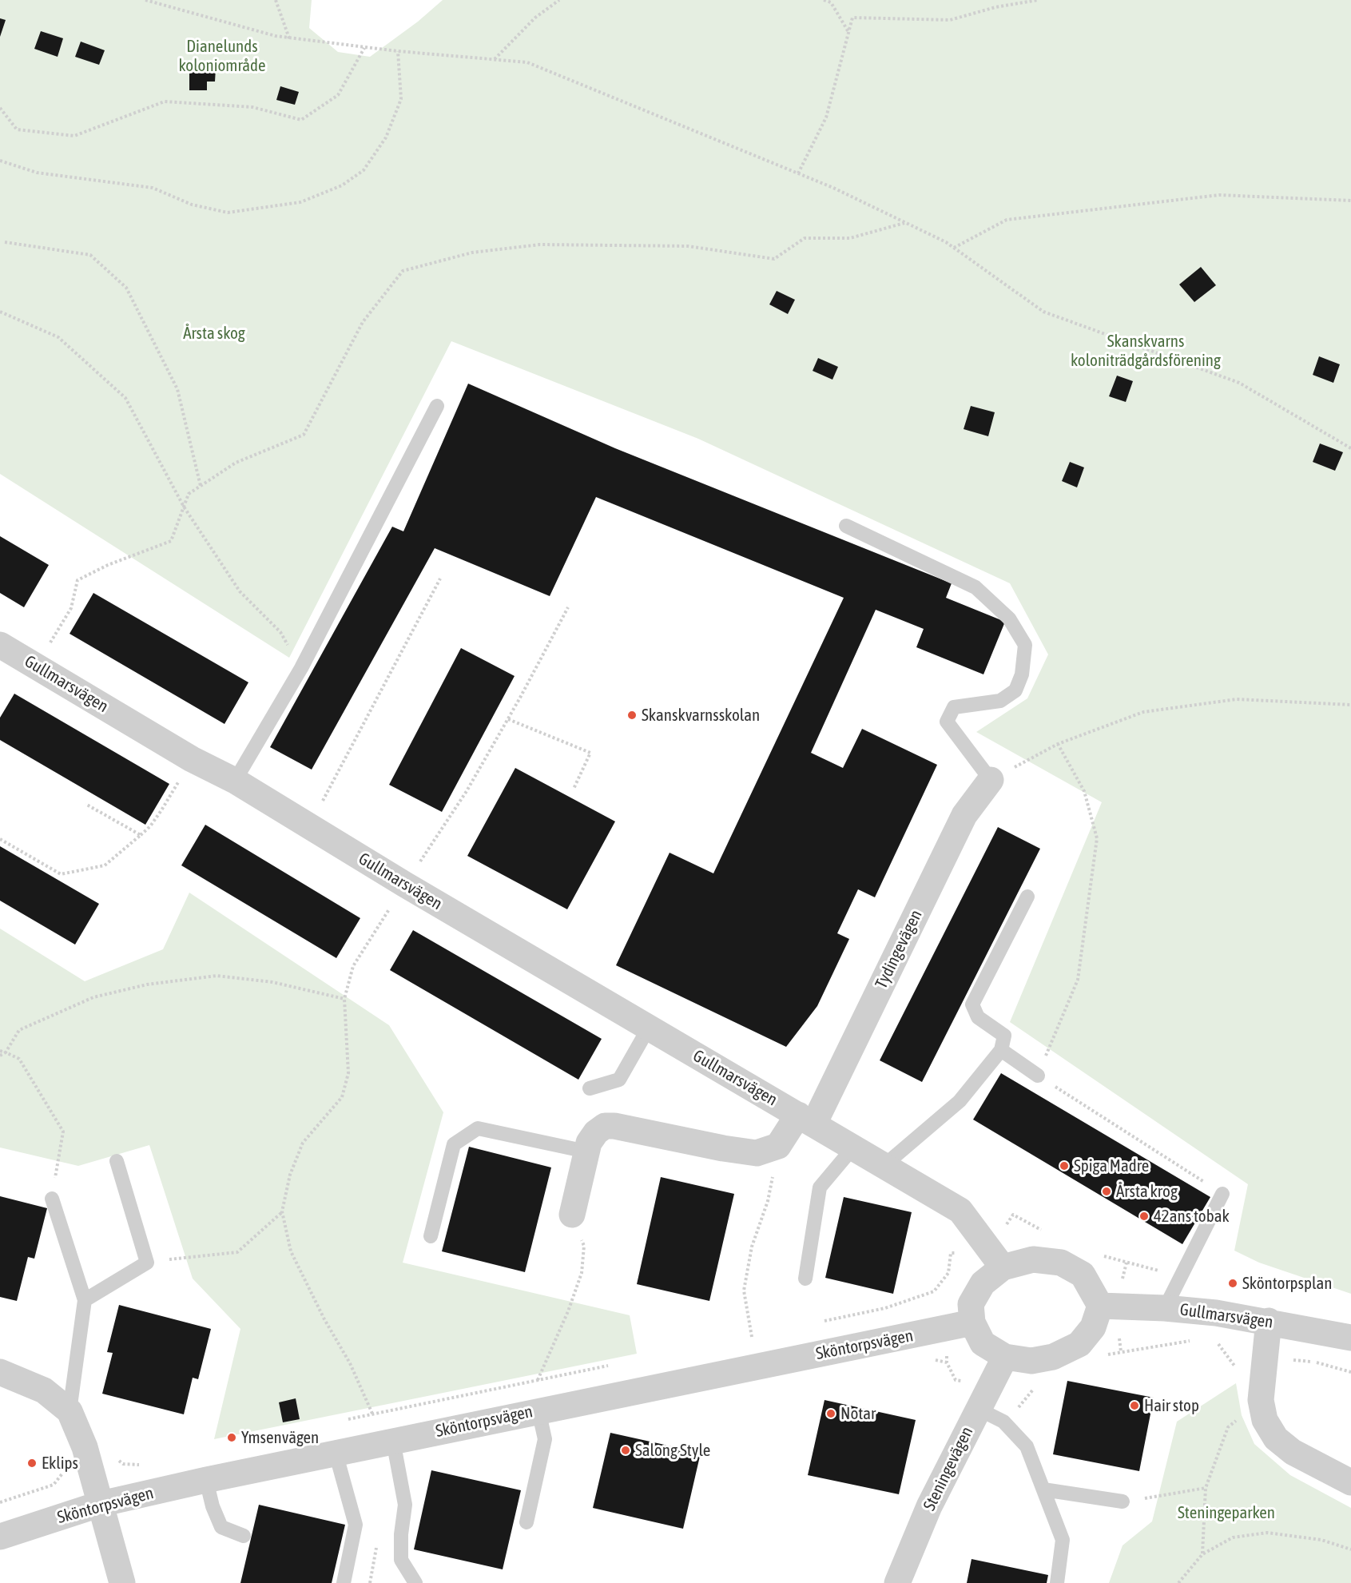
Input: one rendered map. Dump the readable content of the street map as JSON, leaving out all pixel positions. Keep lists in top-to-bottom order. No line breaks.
{"streets":{"street":["Gullmarsvägen","Tydingevägen","Sköntorpsvägen","Steningevägen"]},"crossings":[["Gullmarsvägen","Tydingevägen"],["Gullmarsvägen","Sköntorpsvägen"],["Gullmarsvägen","Steningevägen"],["Sköntorpsvägen","Steningevägen"]],"parks":["Dianelunds koloniområde","Årsta skog","Skanskvarns koloniträdgårdsförening","Steningeparken"],"places":["Skanskvarnsskolan","Spiga Madre","Årsta krog","42ans tobak","Sköntorpsplan","Hair stop","Notar","Ymsenvägen","Salong Style","Eklips"]}
